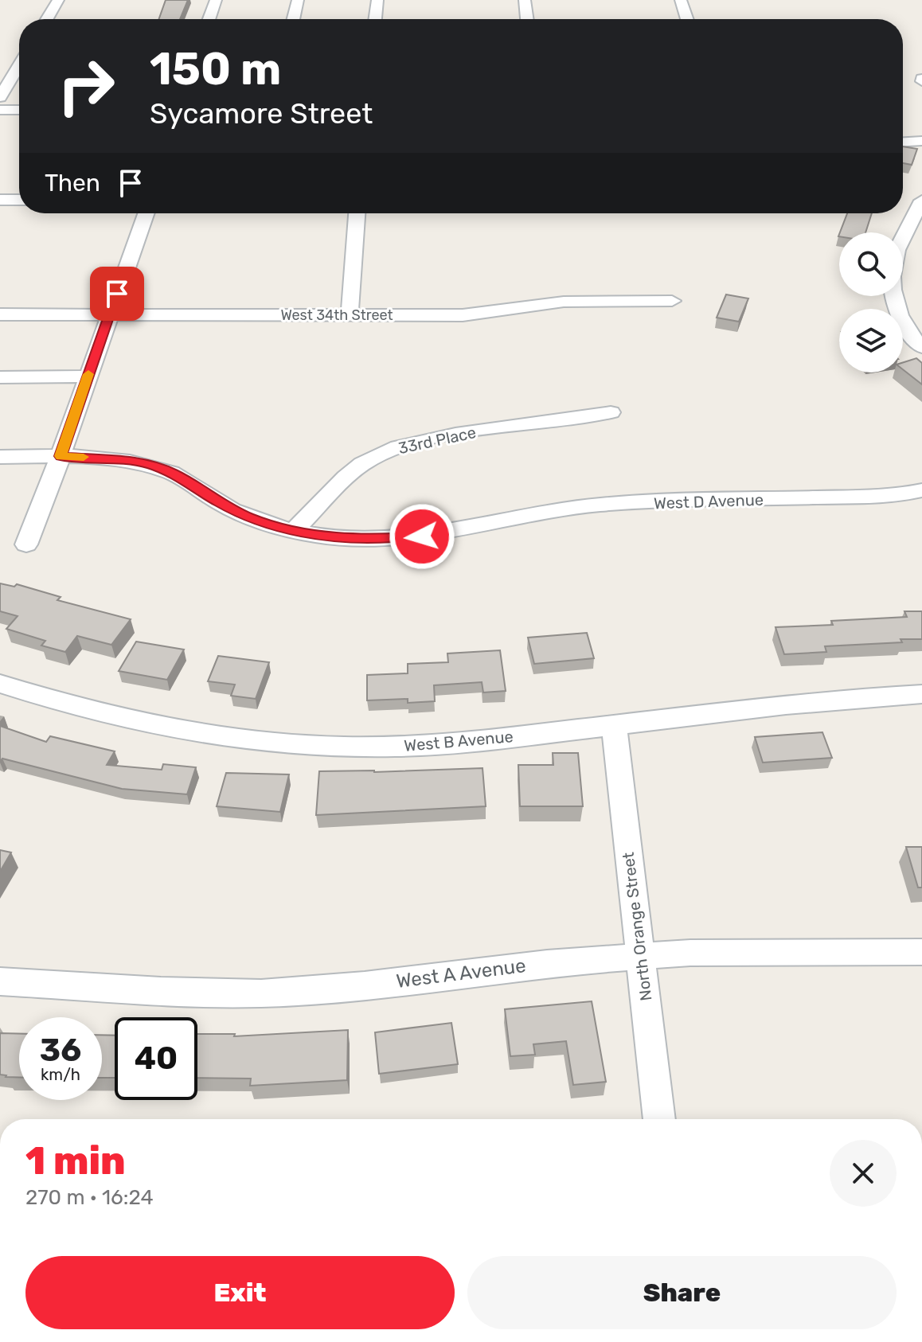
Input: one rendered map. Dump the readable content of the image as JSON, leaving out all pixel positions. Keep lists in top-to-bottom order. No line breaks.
{"streets":{"street":["West 34th Street","33rd Place","West D Avenue","West B Avenue","North Orange Street","West A Avenue"]},"crossings":[["33rd Place","West D Avenue"],["West B Avenue","North Orange Street"],["North Orange Street","West A Avenue"]],"page":{"turn":["150 m","Sycamore Street"],"then":"Then","speed":"36 km/h","limit":"40","heading":["1 min","270 m · 16:24"],"buttons":["Exit","Share"]}}
